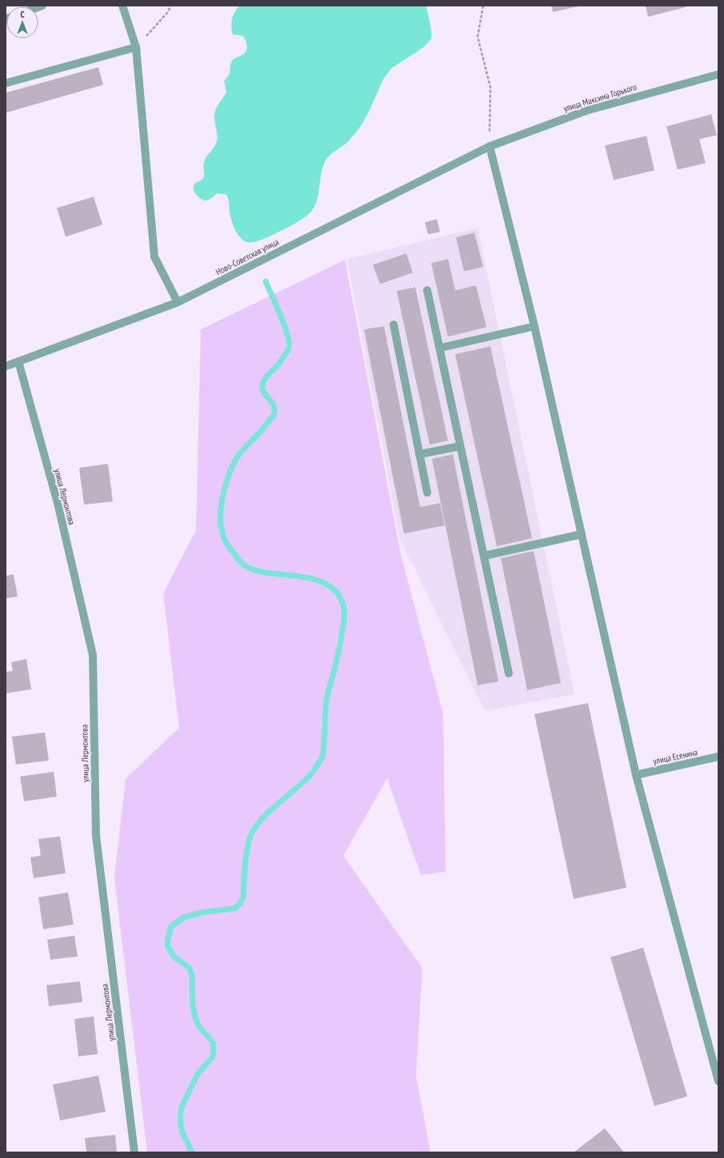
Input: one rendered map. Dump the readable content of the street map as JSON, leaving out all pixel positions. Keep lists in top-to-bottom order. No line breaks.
{"streets":{"street":["улица Максима Горького","Ново-Советская улица","улица Лермонтова","улица Есенина"]},"crossings":[["улица Максима Горького","Ново-Советская улица"],["Ново-Советская улица","улица Лермонтова"]],"north":"top"}
